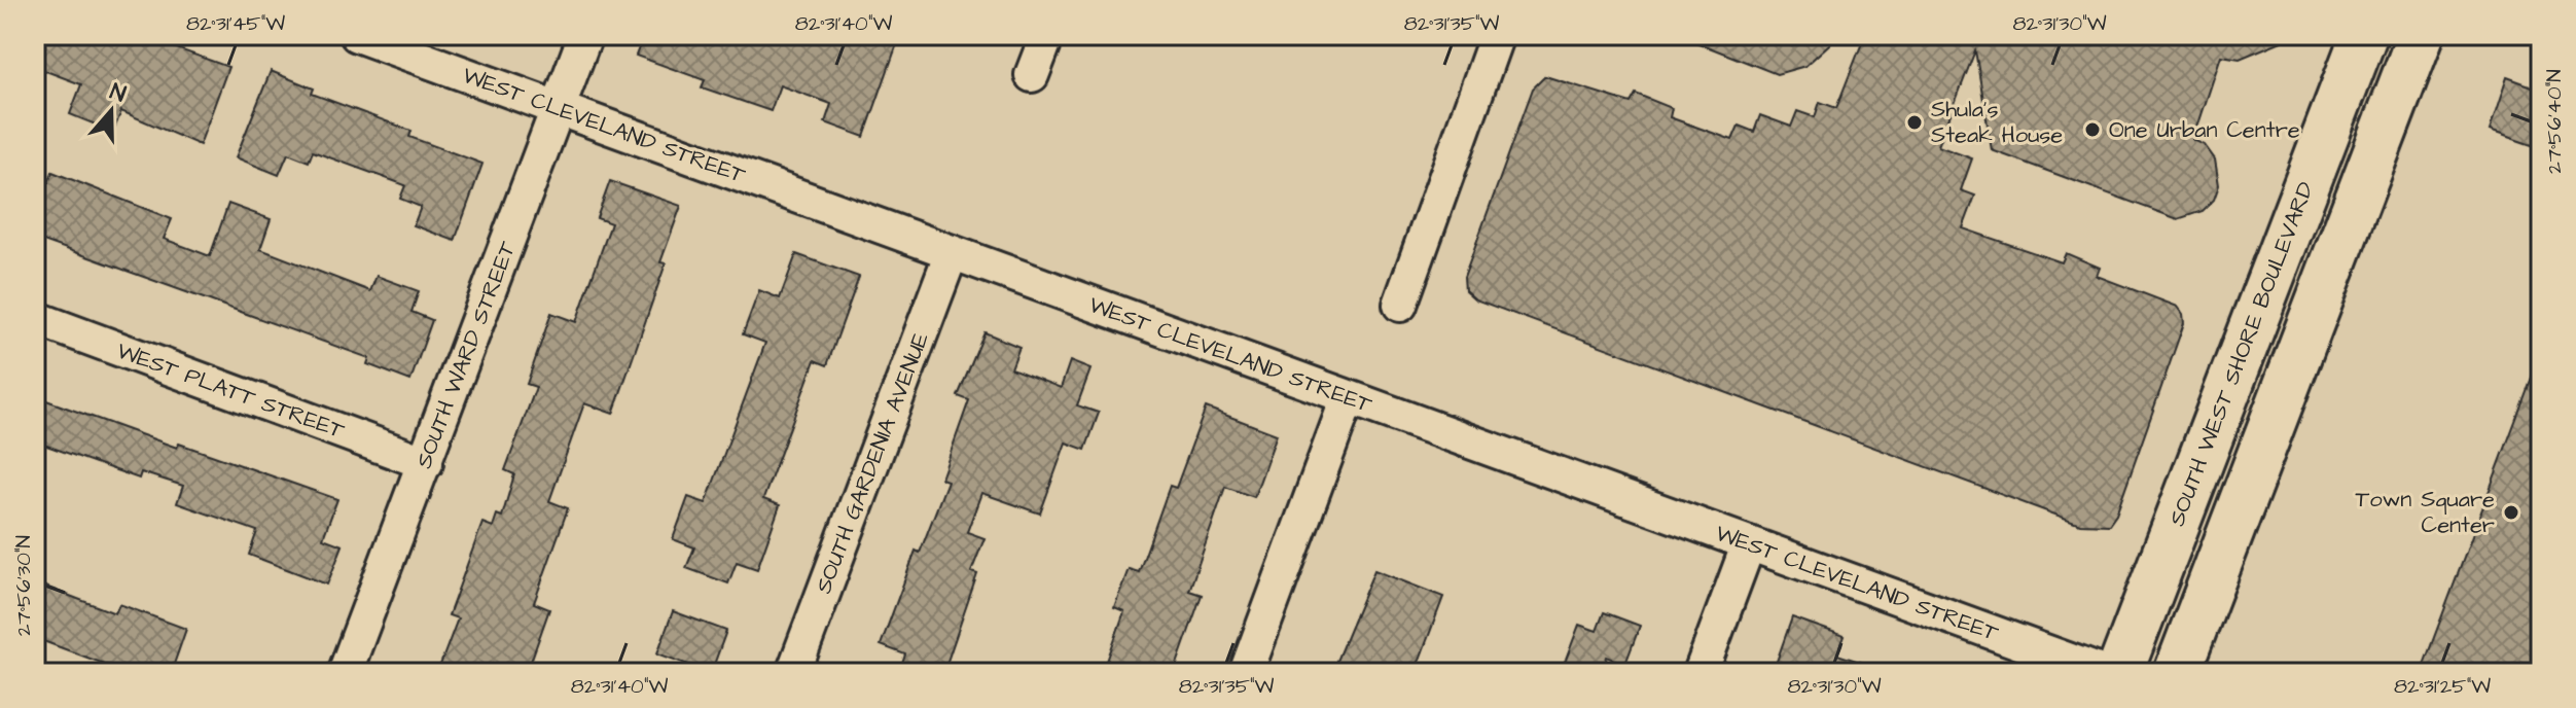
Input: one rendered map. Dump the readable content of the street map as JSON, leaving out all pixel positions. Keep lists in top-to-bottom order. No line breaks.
{"streets":{"street":["WEST CLEVELAND STREET","SOUTH WEST SHORE BOULEVARD","SOUTH WARD STREET","WEST PLATT STREET","SOUTH GARDENIA AVENUE"]},"crossings":[["WEST CLEVELAND STREET","SOUTH WARD STREET"],["WEST CLEVELAND STREET","SOUTH GARDENIA AVENUE"],["SOUTH WARD STREET","WEST PLATT STREET"]],"places":["Shula's Steak House","One Urban Centre","Town Square Center"],"north":"top","coordinates":["82°31'45\"W","82°31'40\"W","82°31'35\"W","82°31'30\"W","27°56'40\"N","27°56'30\"N","82°31'25\"W"]}
